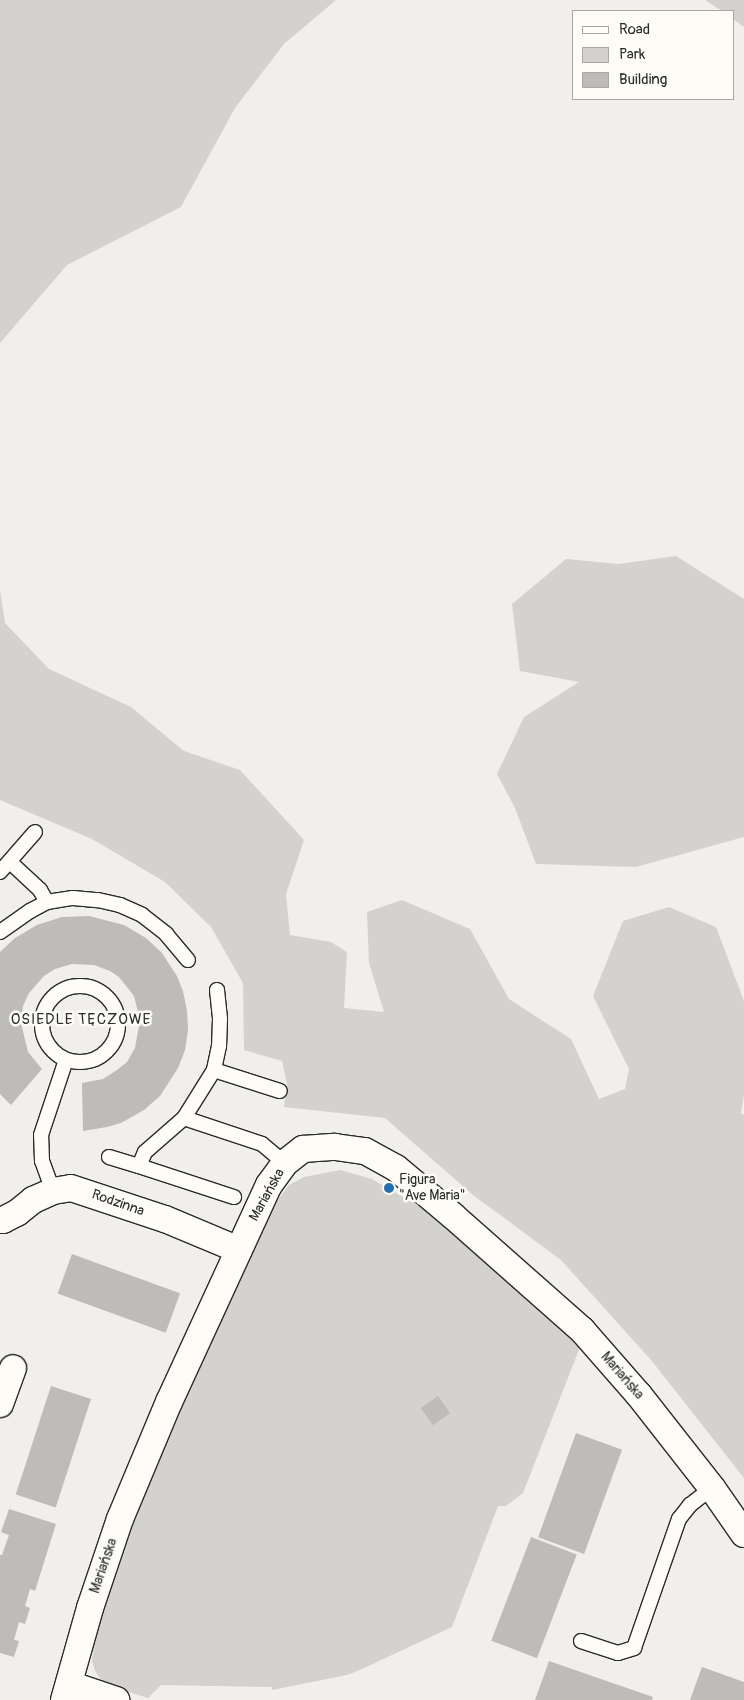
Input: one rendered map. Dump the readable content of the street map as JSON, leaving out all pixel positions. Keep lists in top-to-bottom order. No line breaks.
{"streets":{"street":["Mariańska","Rodzinna"]},"crossings":[["Mariańska","Rodzinna"]],"districts":["OSIEDLE TĘCZOWE"],"places":["Figura \"Ave Maria\""],"legend":["Road","Park","Building"]}
